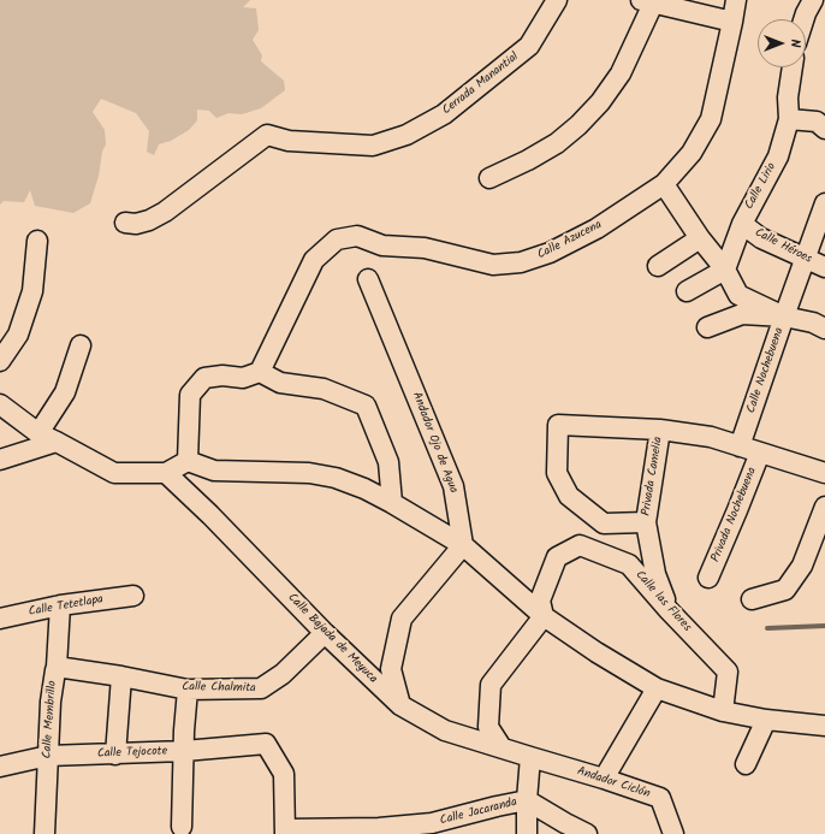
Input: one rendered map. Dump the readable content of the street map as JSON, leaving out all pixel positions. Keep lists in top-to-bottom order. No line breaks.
{"streets":{"street":["Cerrada Manantial","Calle Lirio","Calle Azucena","Calle Héroes","Calle Nochebuena","Andador Ojo de Agua","Privada Camelia","Privada Nochebuena","Calle las Flores","Calle Tetetlapa","Calle Bajada de Meyuca","Calle Chalmita","Calle Membrillo","Calle Tejocote","Andador Ciclón","Calle Jacaranda"]},"crossings":[["Calle Lirio","Calle Héroes"],["Calle Lirio","Calle Nochebuena"],["Calle Azucena","Calle Nochebuena"],["Privada Camelia","Calle las Flores"],["Calle Tetetlapa","Calle Membrillo"],["Calle Bajada de Meyuca","Calle Chalmita"],["Calle Bajada de Meyuca","Andador Ciclón"],["Calle Chalmita","Calle Membrillo"],["Calle Membrillo","Calle Tejocote"],["Calle Tejocote","Calle Jacaranda"]],"north":"right"}
